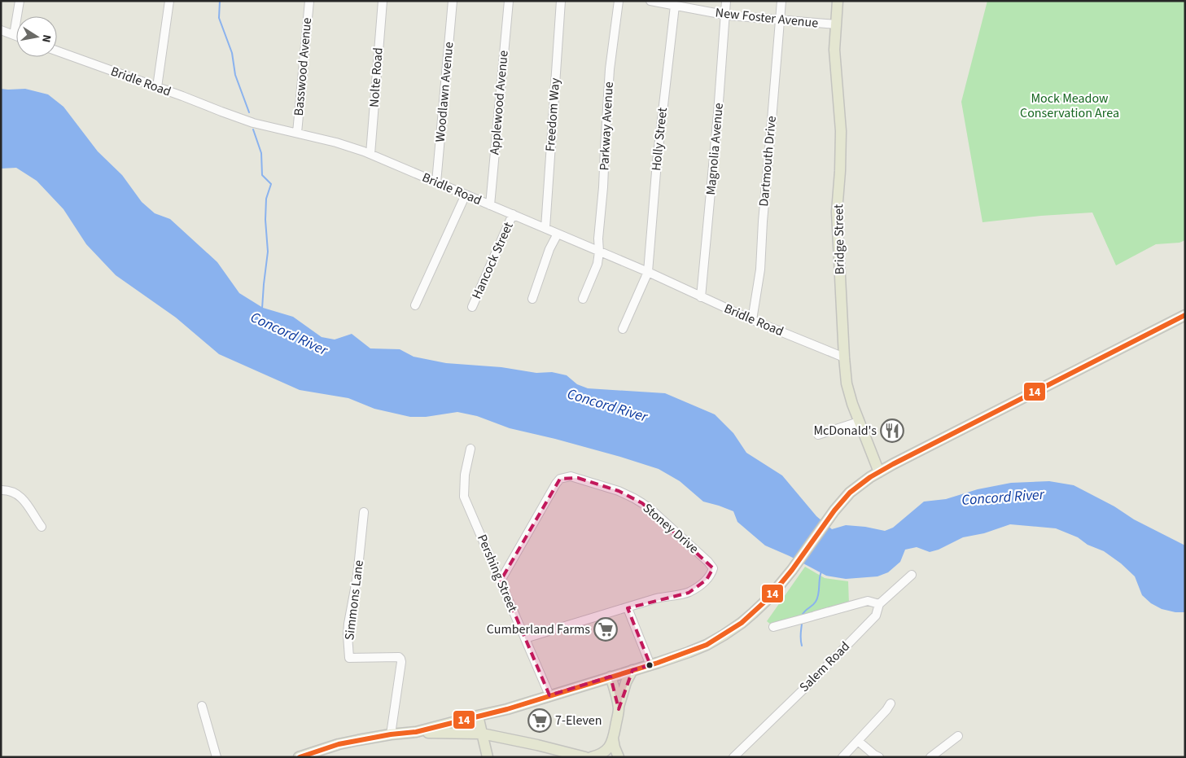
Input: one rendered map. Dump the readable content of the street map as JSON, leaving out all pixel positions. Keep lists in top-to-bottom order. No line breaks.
{"streets":{"main road":["Bridge Street"],"street":["New Foster Avenue","Basswood Avenue","Nolte Road","Bridle Road","Woodlawn Avenue","Applewood Avenue","Freedom Way","Parkway Avenue","Holly Street","Magnolia Avenue","Dartmouth Drive","Hancock Street","Stoney Drive","Pershing Street","Simmons Lane","Salem Road"]},"crossings":[["New Foster Avenue","Holly Street"],["New Foster Avenue","Magnolia Avenue"],["New Foster Avenue","Dartmouth Drive"],["New Foster Avenue","Bridge Street"],["Basswood Avenue","Bridle Road"],["Nolte Road","Bridle Road"],["Bridle Road","Woodlawn Avenue"],["Bridle Road","Applewood Avenue"],["Bridle Road","Freedom Way"],["Bridle Road","Parkway Avenue"],["Bridle Road","Holly Street"],["Bridle Road","Magnolia Avenue"],["Bridle Road","Dartmouth Drive"],["Bridle Road","Bridge Street"],["Bridle Road","Hancock Street"],["Stoney Drive","Pershing Street"]],"water":["Concord River"],"parks":["Mock Meadow Conservation Area"],"places":{"restaurant":["McDonald's"],"supermarket":["Cumberland Farms","7-Eleven"]},"lines":["transit line 14"],"north":"right"}
